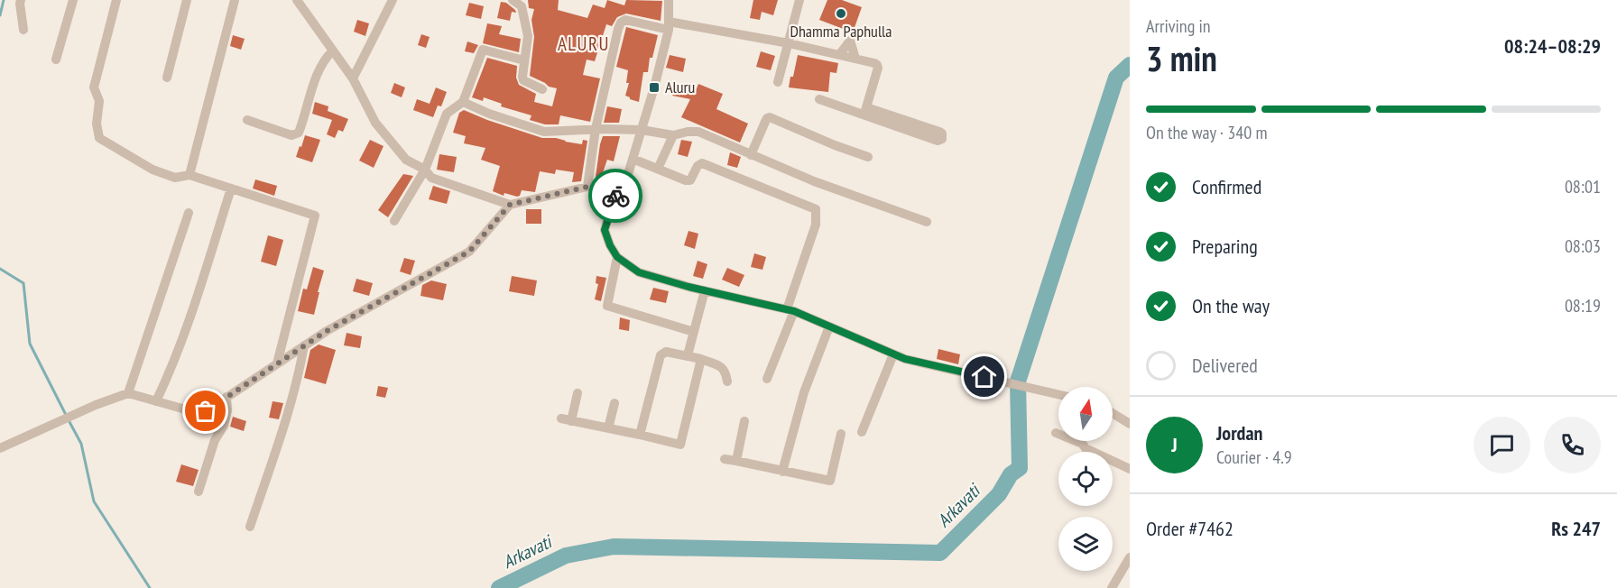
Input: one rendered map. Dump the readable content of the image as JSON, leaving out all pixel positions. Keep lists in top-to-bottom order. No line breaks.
{"districts":["ALURU"],"water":["Arkavati"],"places":{"other":["Dhamma Paphulla"],"transit":["Aluru"]},"north":"top","page":{"heading":["3 min","Arriving in","08:24–08:29"],"panel":["Jordan","Courier · 4.9","Order #7462","Rs 247"],"bar":"On the way · 340 m","list":[["Confirmed","08:01"],["Preparing","08:03"],["On the way","08:19"],"Delivered"],"round":"J"}}
